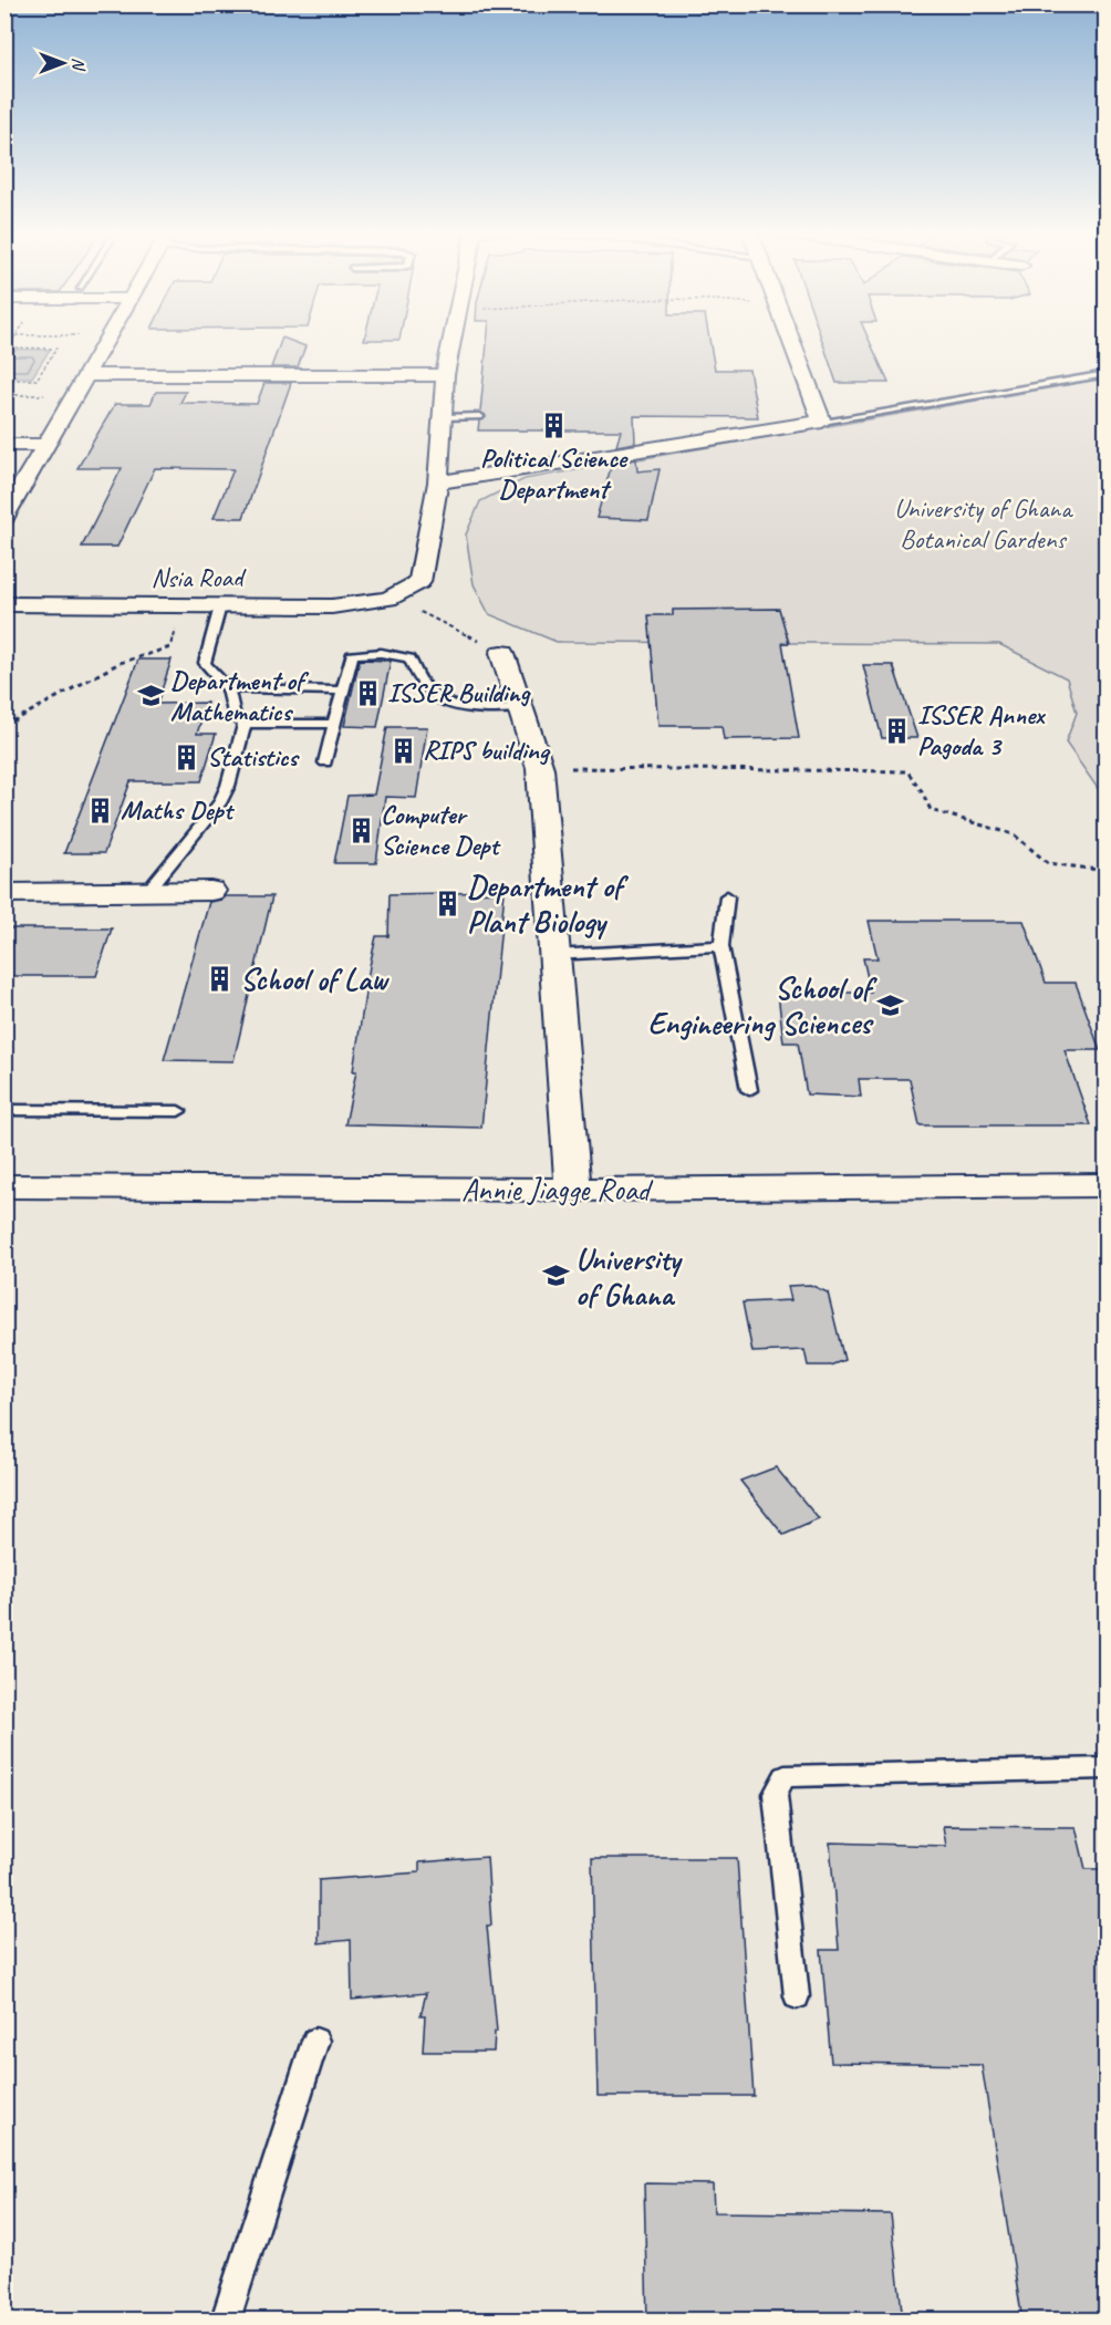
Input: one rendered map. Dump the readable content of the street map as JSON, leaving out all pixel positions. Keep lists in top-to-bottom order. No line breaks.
{"streets":{"street":["Nsia Road","Annie Jiagge Road"]},"parks":["University of Ghana Botanical Gardens"],"places":{"building":["Political Science Department","ISSER Building","ISSER Annex Pagoda 3","RIPS building","Statistics","Maths Dept","Computer Science Dept","Department of Plant Biology","School of Law"],"school or university":["Department of Mathematics","School of Engineering Sciences","University of Ghana"]},"north":"right"}
